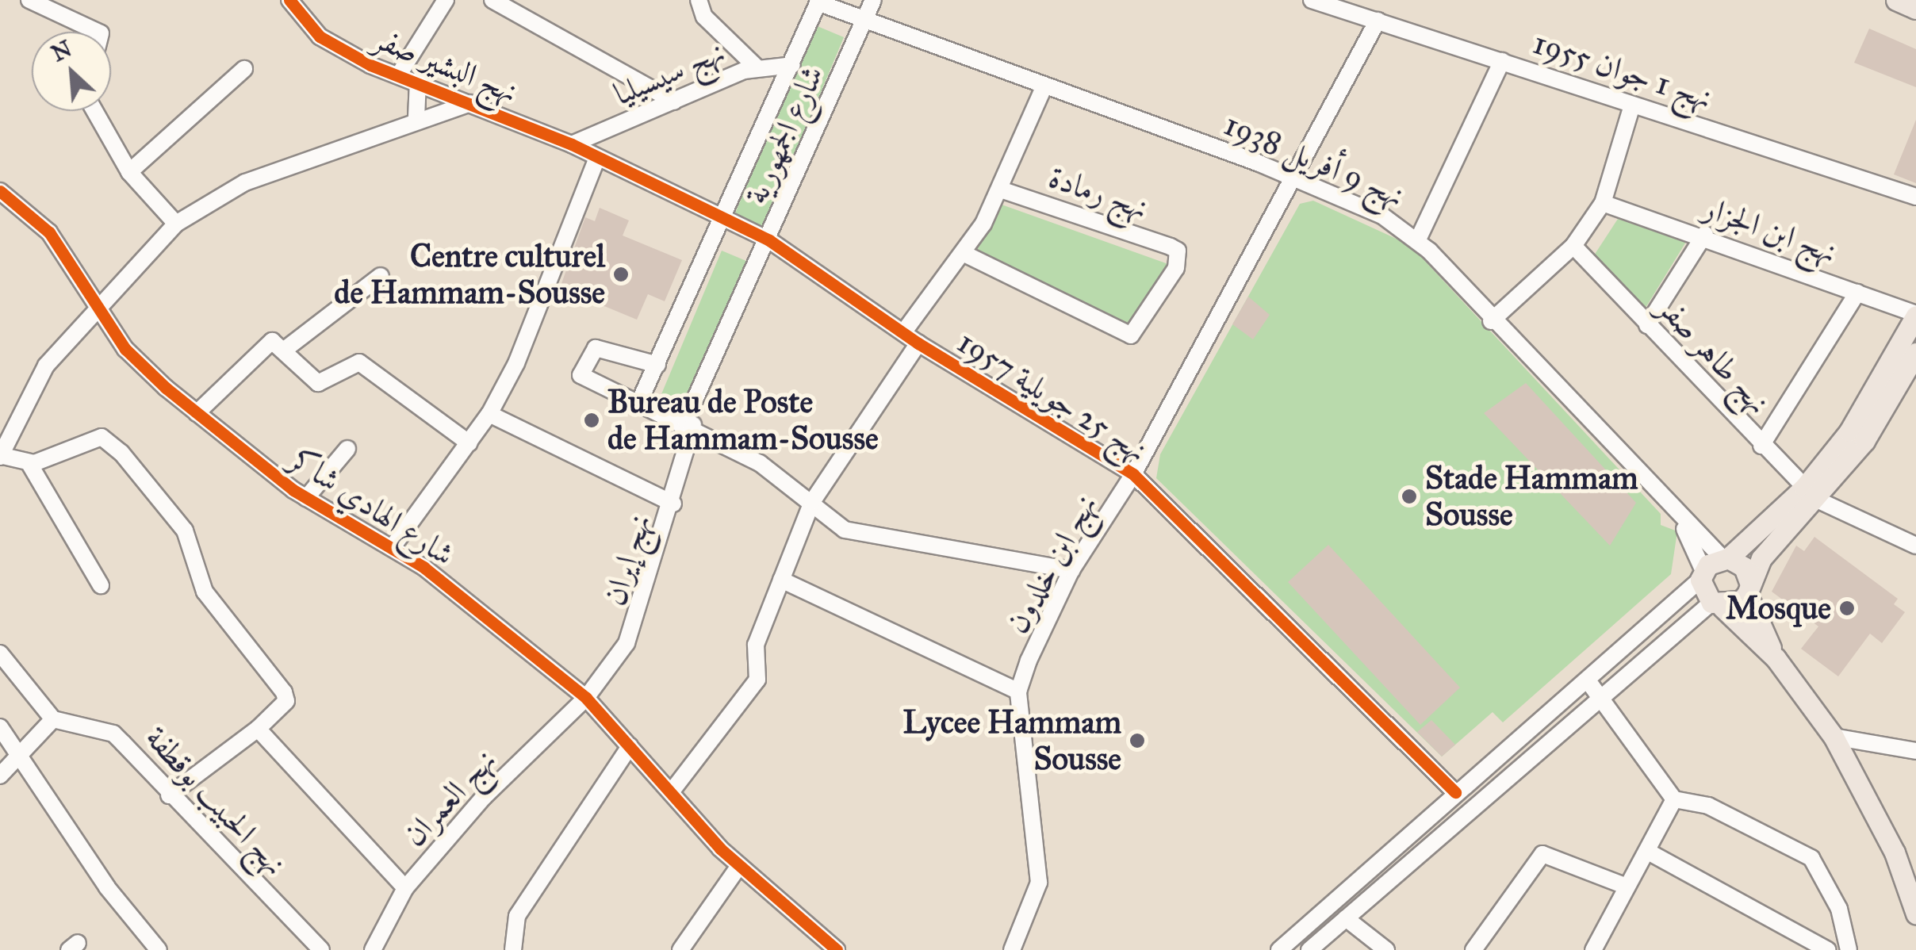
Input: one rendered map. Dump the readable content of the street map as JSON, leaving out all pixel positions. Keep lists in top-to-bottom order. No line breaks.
{"streets":{"street":["نهج البشير صفر","نهج 1 جوان 1955","نهج سيسيليا","شارع الجمهورية","نهج 9 أفريل 1938","نهج رمادة","نهج ابن الجزار","نهج طاهر صفر","نهج 25 جويلية 1957","شارع الهادي شاكر","نهج إيران","نهج ابن خلدون","نهج العمران","نهج الحبيب بوقطفة"]},"crossings":[["نهج البشير صفر","نهج سيسيليا"],["نهج البشير صفر","نهج 25 جويلية 1957"],["نهج 1 جوان 1955","نهج ابن خلدون"],["نهج سيسيليا","شارع الجمهورية"],["شارع الجمهورية","نهج 9 أفريل 1938"],["شارع الجمهورية","نهج 25 جويلية 1957"],["شارع الجمهورية","نهج إيران"],["نهج 9 أفريل 1938","نهج ابن خلدون"],["نهج 25 جويلية 1957","نهج ابن خلدون"],["شارع الهادي شاكر","نهج إيران"],["شارع الهادي شاكر","نهج العمران"],["نهج إيران","نهج العمران"]],"places":["Centre culturel de Hammam-Sousse","Bureau de Poste de Hammam-Sousse","Stade Hammam Sousse","Mosque","Lycee Hammam Sousse"],"north":"top left"}
